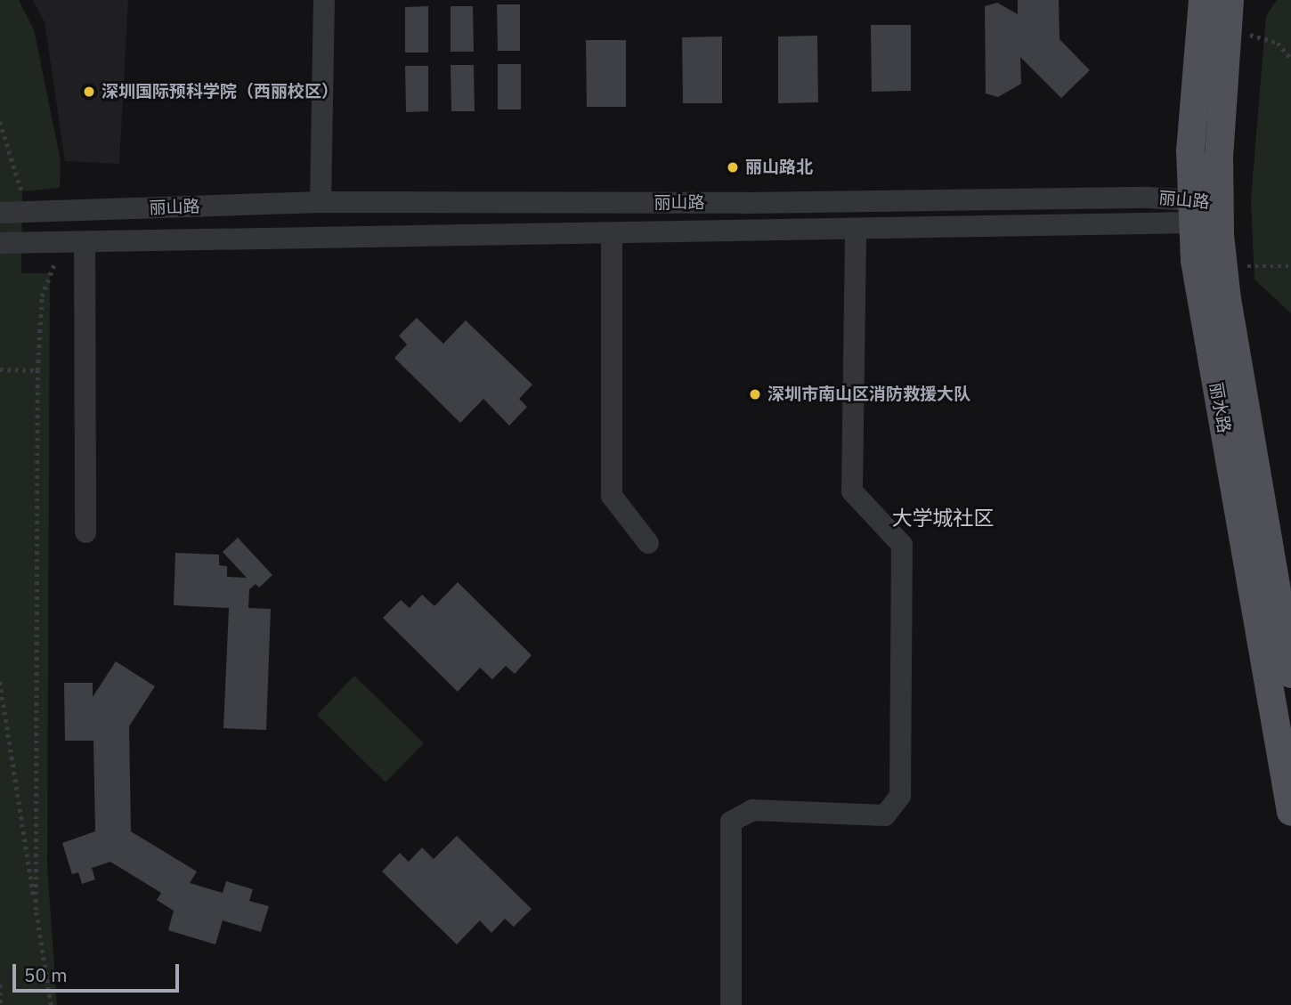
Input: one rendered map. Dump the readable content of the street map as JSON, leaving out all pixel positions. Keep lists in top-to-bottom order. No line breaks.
{"streets":{"main road":["丽水路"],"street":["丽山路"]},"crossings":[["丽山路","丽水路"]],"districts":["大学城社区"],"places":["深圳国际预科学院（西丽校区）","丽山路北","深圳市南山区消防救援大队"],"scale_bar":"50 m"}
